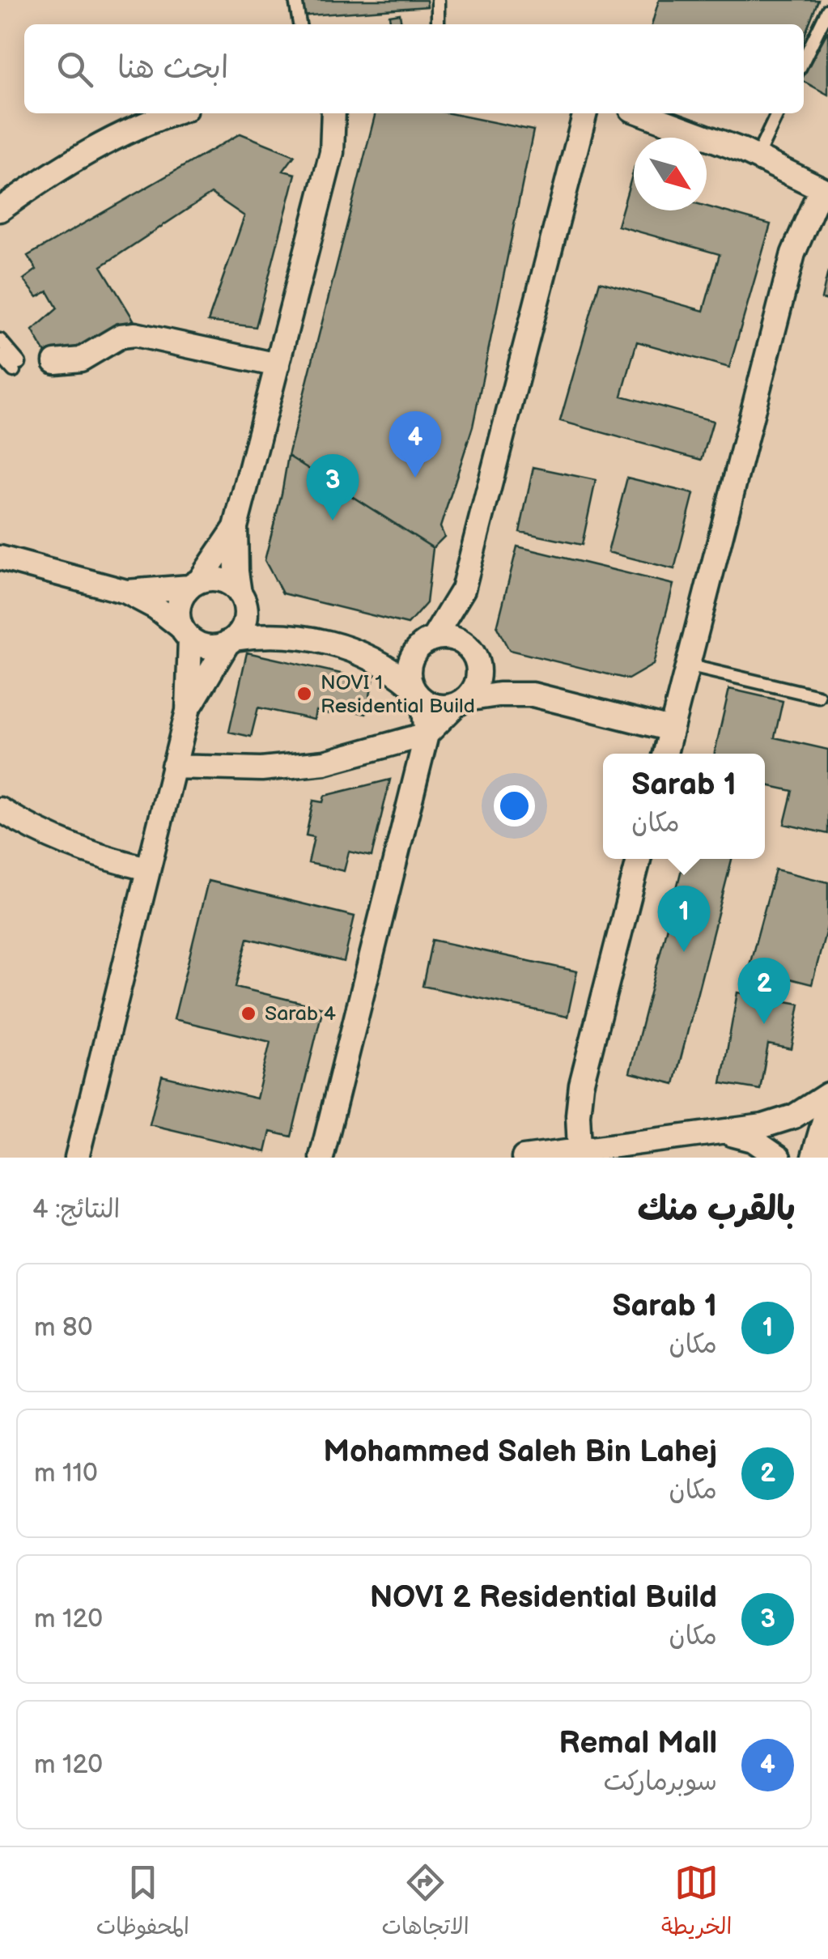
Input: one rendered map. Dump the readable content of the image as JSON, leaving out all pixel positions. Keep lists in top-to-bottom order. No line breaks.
{"places":["NOVI 1 Residential Build","Sarab 4"],"north":"bottom right","page":{"search":"ابحث هنا","pins":["4","3","1","2"],"popup":["Sarab 1","مكان"],"heading":["بالقرب منك","النتائج: 4"],"list":[{"mark":"1","name":"Sarab 1","note":"مكان","value":"80 m"},{"mark":"2","name":"Mohammed Saleh Bin Lahej","note":"مكان","value":"110 m"},{"mark":"3","name":"NOVI 2 Residential Build","note":"مكان","value":"120 m"},{"mark":"4","name":"Remal Mall","note":"سوبرماركت","value":"120 m"}],"nav":["الخريطة","الاتجاهات","المحفوظات"]}}
